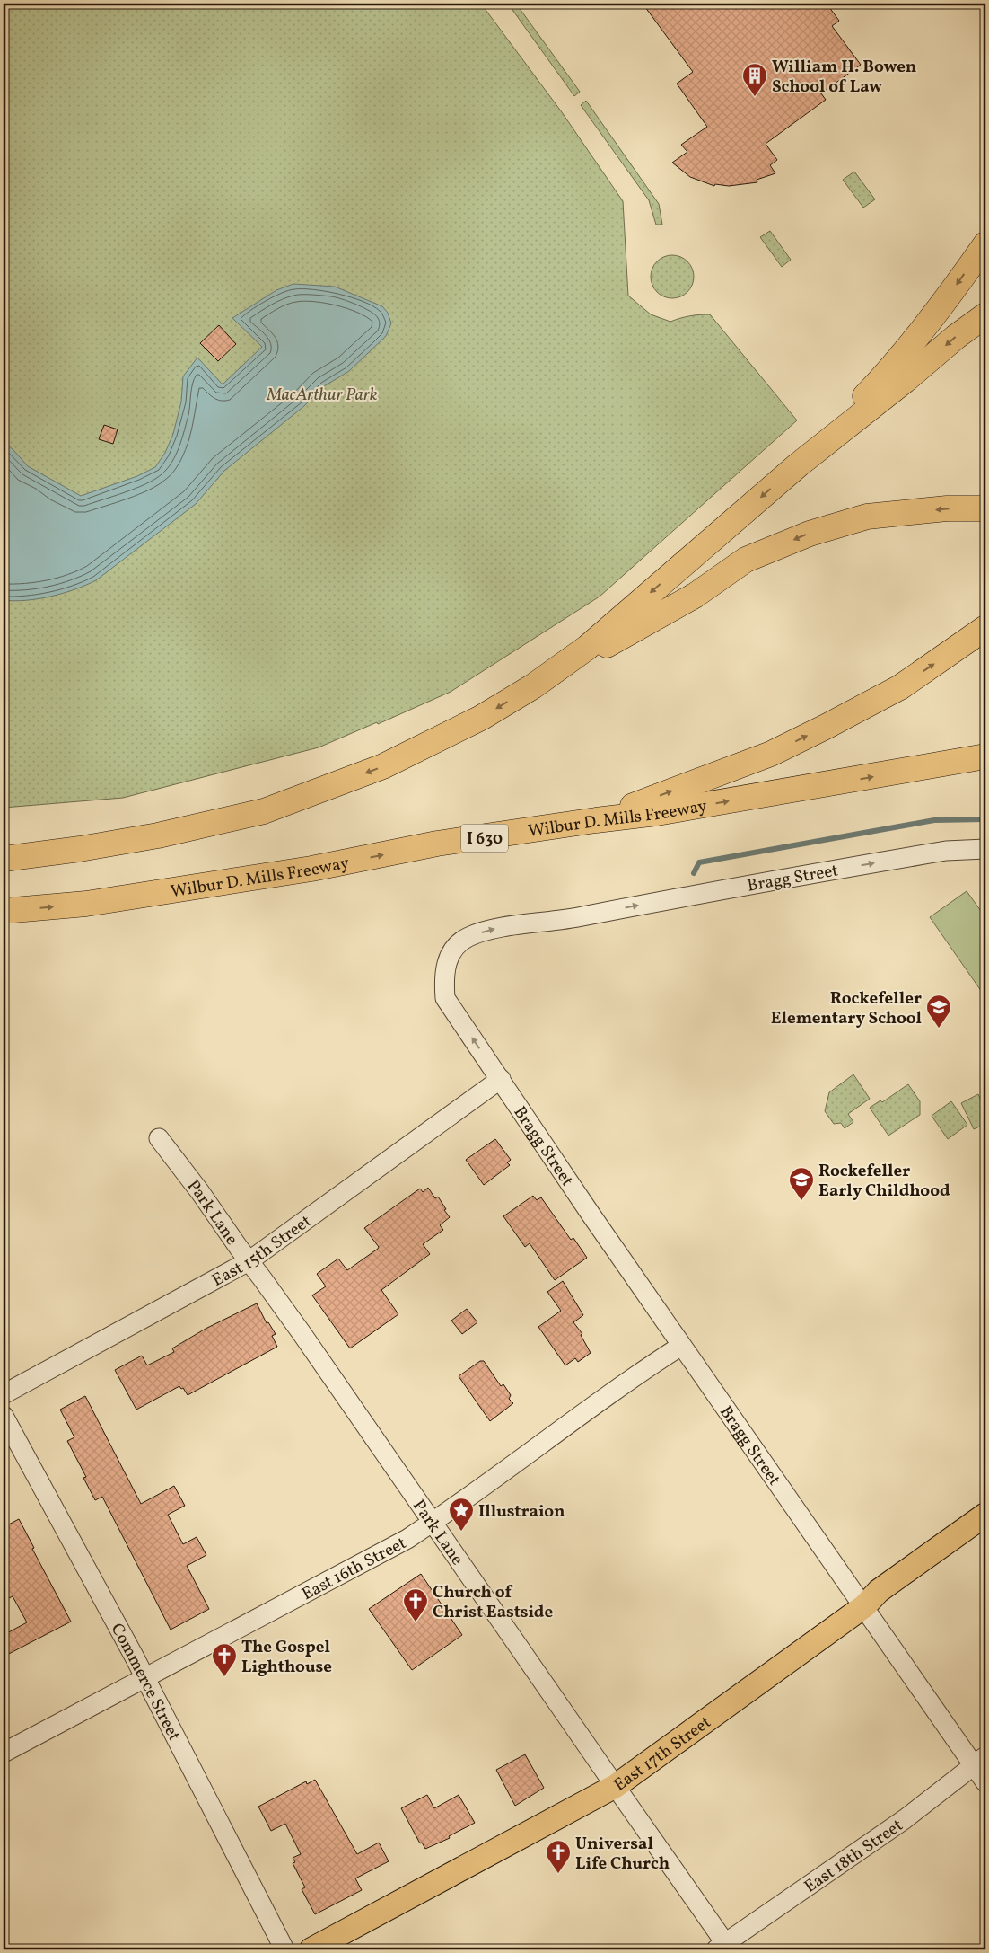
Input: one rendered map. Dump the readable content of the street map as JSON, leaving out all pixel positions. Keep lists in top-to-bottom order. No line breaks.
{"streets":{"highway":["Wilbur D. Mills Freeway","I 630"],"main road":["East 17th Street"],"street":["Bragg Street","Park Lane","East 15th Street","East 16th Street","Commerce Street","East 18th Street"]},"crossings":[["Bragg Street","East 15th Street"],["Bragg Street","East 16th Street"],["Bragg Street","East 17th Street"],["Bragg Street","East 18th Street"],["Park Lane","East 15th Street"],["Park Lane","East 16th Street"],["Park Lane","East 17th Street"],["Park Lane","East 18th Street"],["East 16th Street","Commerce Street"]],"parks":["MacArthur Park"],"places":{"building":["William H. Bowen School of Law"],"school or university":["Rockefeller Elementary School","Rockefeller Early Childhood"],"place":["Illustraion"],"church":["Church of Christ Eastside","The Gospel Lighthouse","Universal Life Church"]}}
